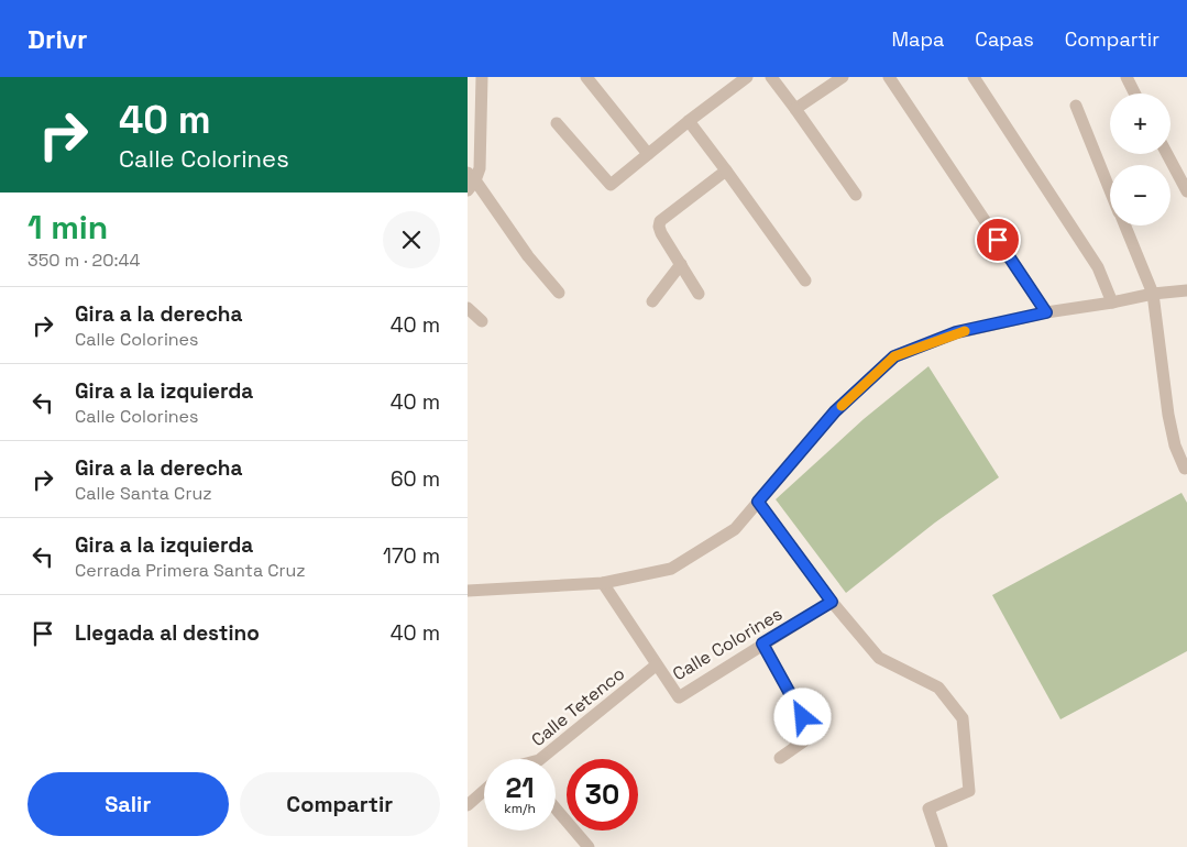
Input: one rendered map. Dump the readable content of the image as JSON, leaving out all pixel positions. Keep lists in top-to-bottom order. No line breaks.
{"streets":{"street":["Calle Colorines","Calle Tetenco"]},"crossings":[["Calle Colorines","Calle Tetenco"]],"page":{"header":"Drivr","nav":["Mapa","Capas","Compartir"],"turn":["40 m","Calle Colorines"],"map_buttons":["+","−"],"heading":["1 min","350 m · 20:44"],"list":[{"name":"Gira a la derecha","note":"Calle Colorines","value":"40 m"},{"name":"Gira a la izquierda","note":"Calle Colorines","value":"40 m"},{"name":"Gira a la derecha","note":"Calle Santa Cruz","value":"60 m"},{"name":"Gira a la izquierda","note":"Cerrada Primera Santa Cruz","value":"170 m"},{"name":"Llegada al destino","value":"40 m"}],"speed":"21 km/h","limit":"30","buttons":["Salir","Compartir"]}}
